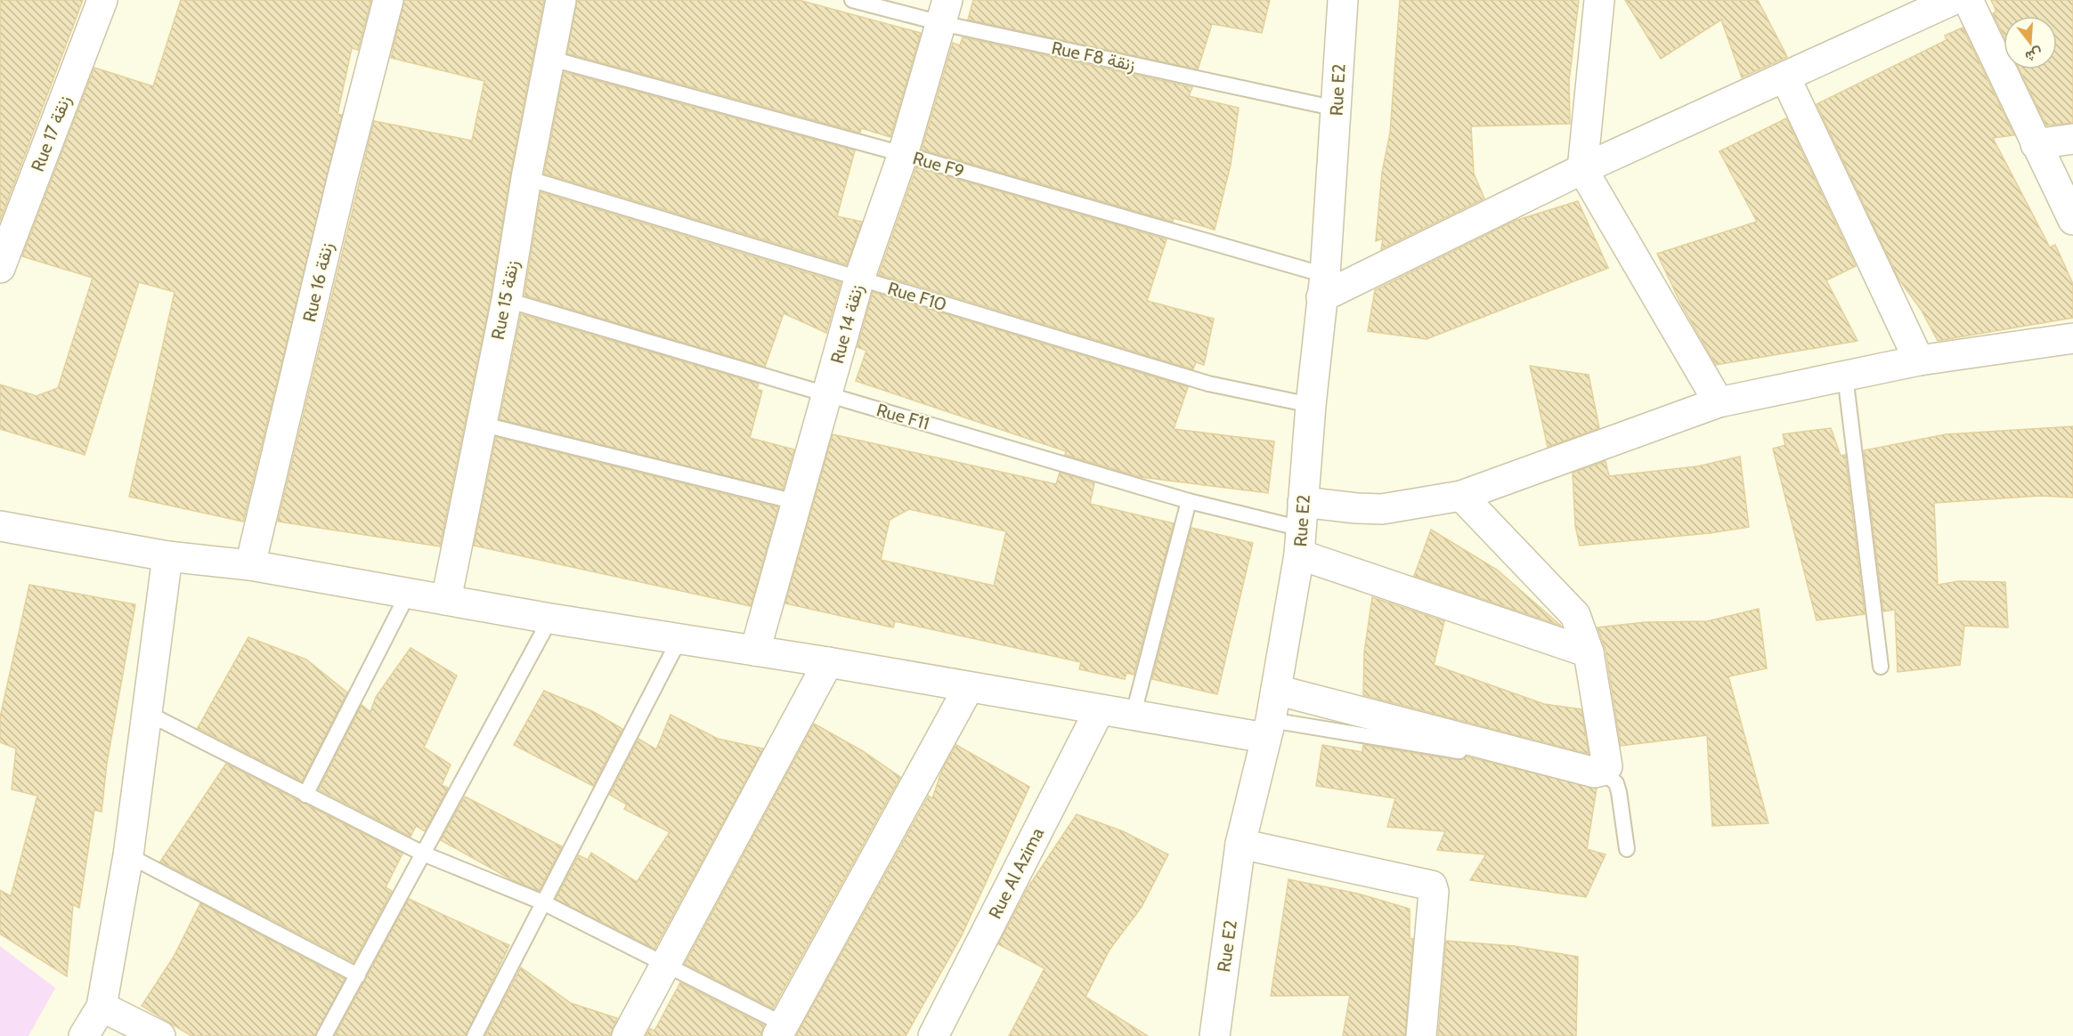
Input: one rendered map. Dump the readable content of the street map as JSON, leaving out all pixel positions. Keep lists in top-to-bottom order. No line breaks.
{"streets":{"street":["Rue E2","Rue 17 زنقة","Rue 16 زنقة","Rue 15 زنقة","Rue 14 زنقة","Rue Al Azima"],"lane":["Rue F8 زنقة","Rue F9","Rue F10","Rue F11"]},"crossings":[["Rue F8 زنقة","Rue E2"],["Rue F8 زنقة","Rue 14 زنقة"],["Rue E2","Rue F9"],["Rue E2","Rue F10"],["Rue E2","Rue F11"],["Rue F9","Rue 15 زنقة"],["Rue F9","Rue 14 زنقة"],["Rue F10","Rue 15 زنقة"],["Rue F10","Rue 14 زنقة"],["Rue 15 زنقة","Rue F11"],["Rue 14 زنقة","Rue F11"]],"north":"bottom"}
